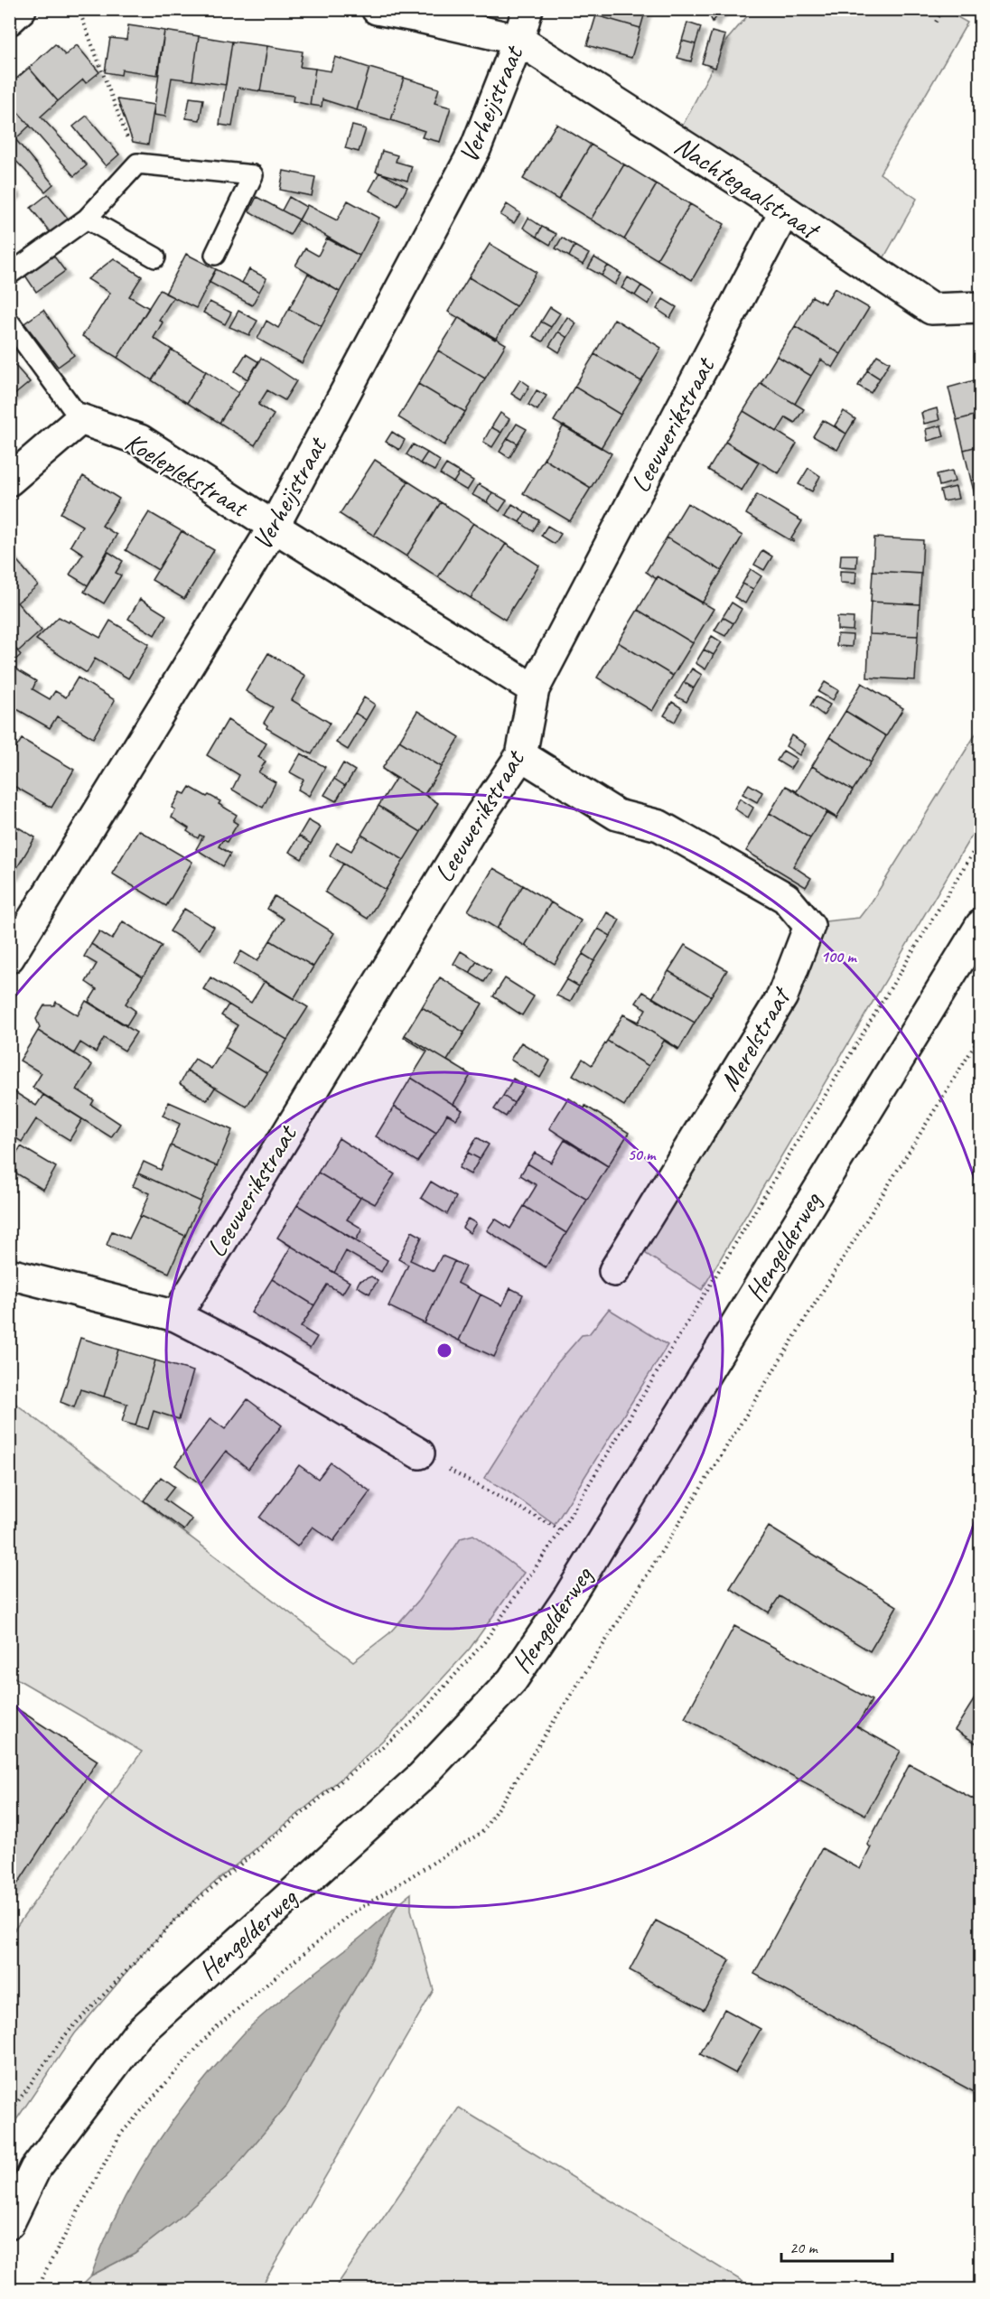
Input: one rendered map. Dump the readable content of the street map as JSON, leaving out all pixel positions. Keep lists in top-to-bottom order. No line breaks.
{"streets":{"street":["Verheijstraat","Nachtegaalstraat","Leeuwerikstraat","Koeleplekstraat","Merelstraat","Hengelderweg"]},"crossings":[["Verheijstraat","Nachtegaalstraat"],["Verheijstraat","Koeleplekstraat"],["Nachtegaalstraat","Leeuwerikstraat"],["Leeuwerikstraat","Koeleplekstraat"],["Leeuwerikstraat","Merelstraat"]],"scale_bar":"20 m","rings":["100 m","50 m"]}
